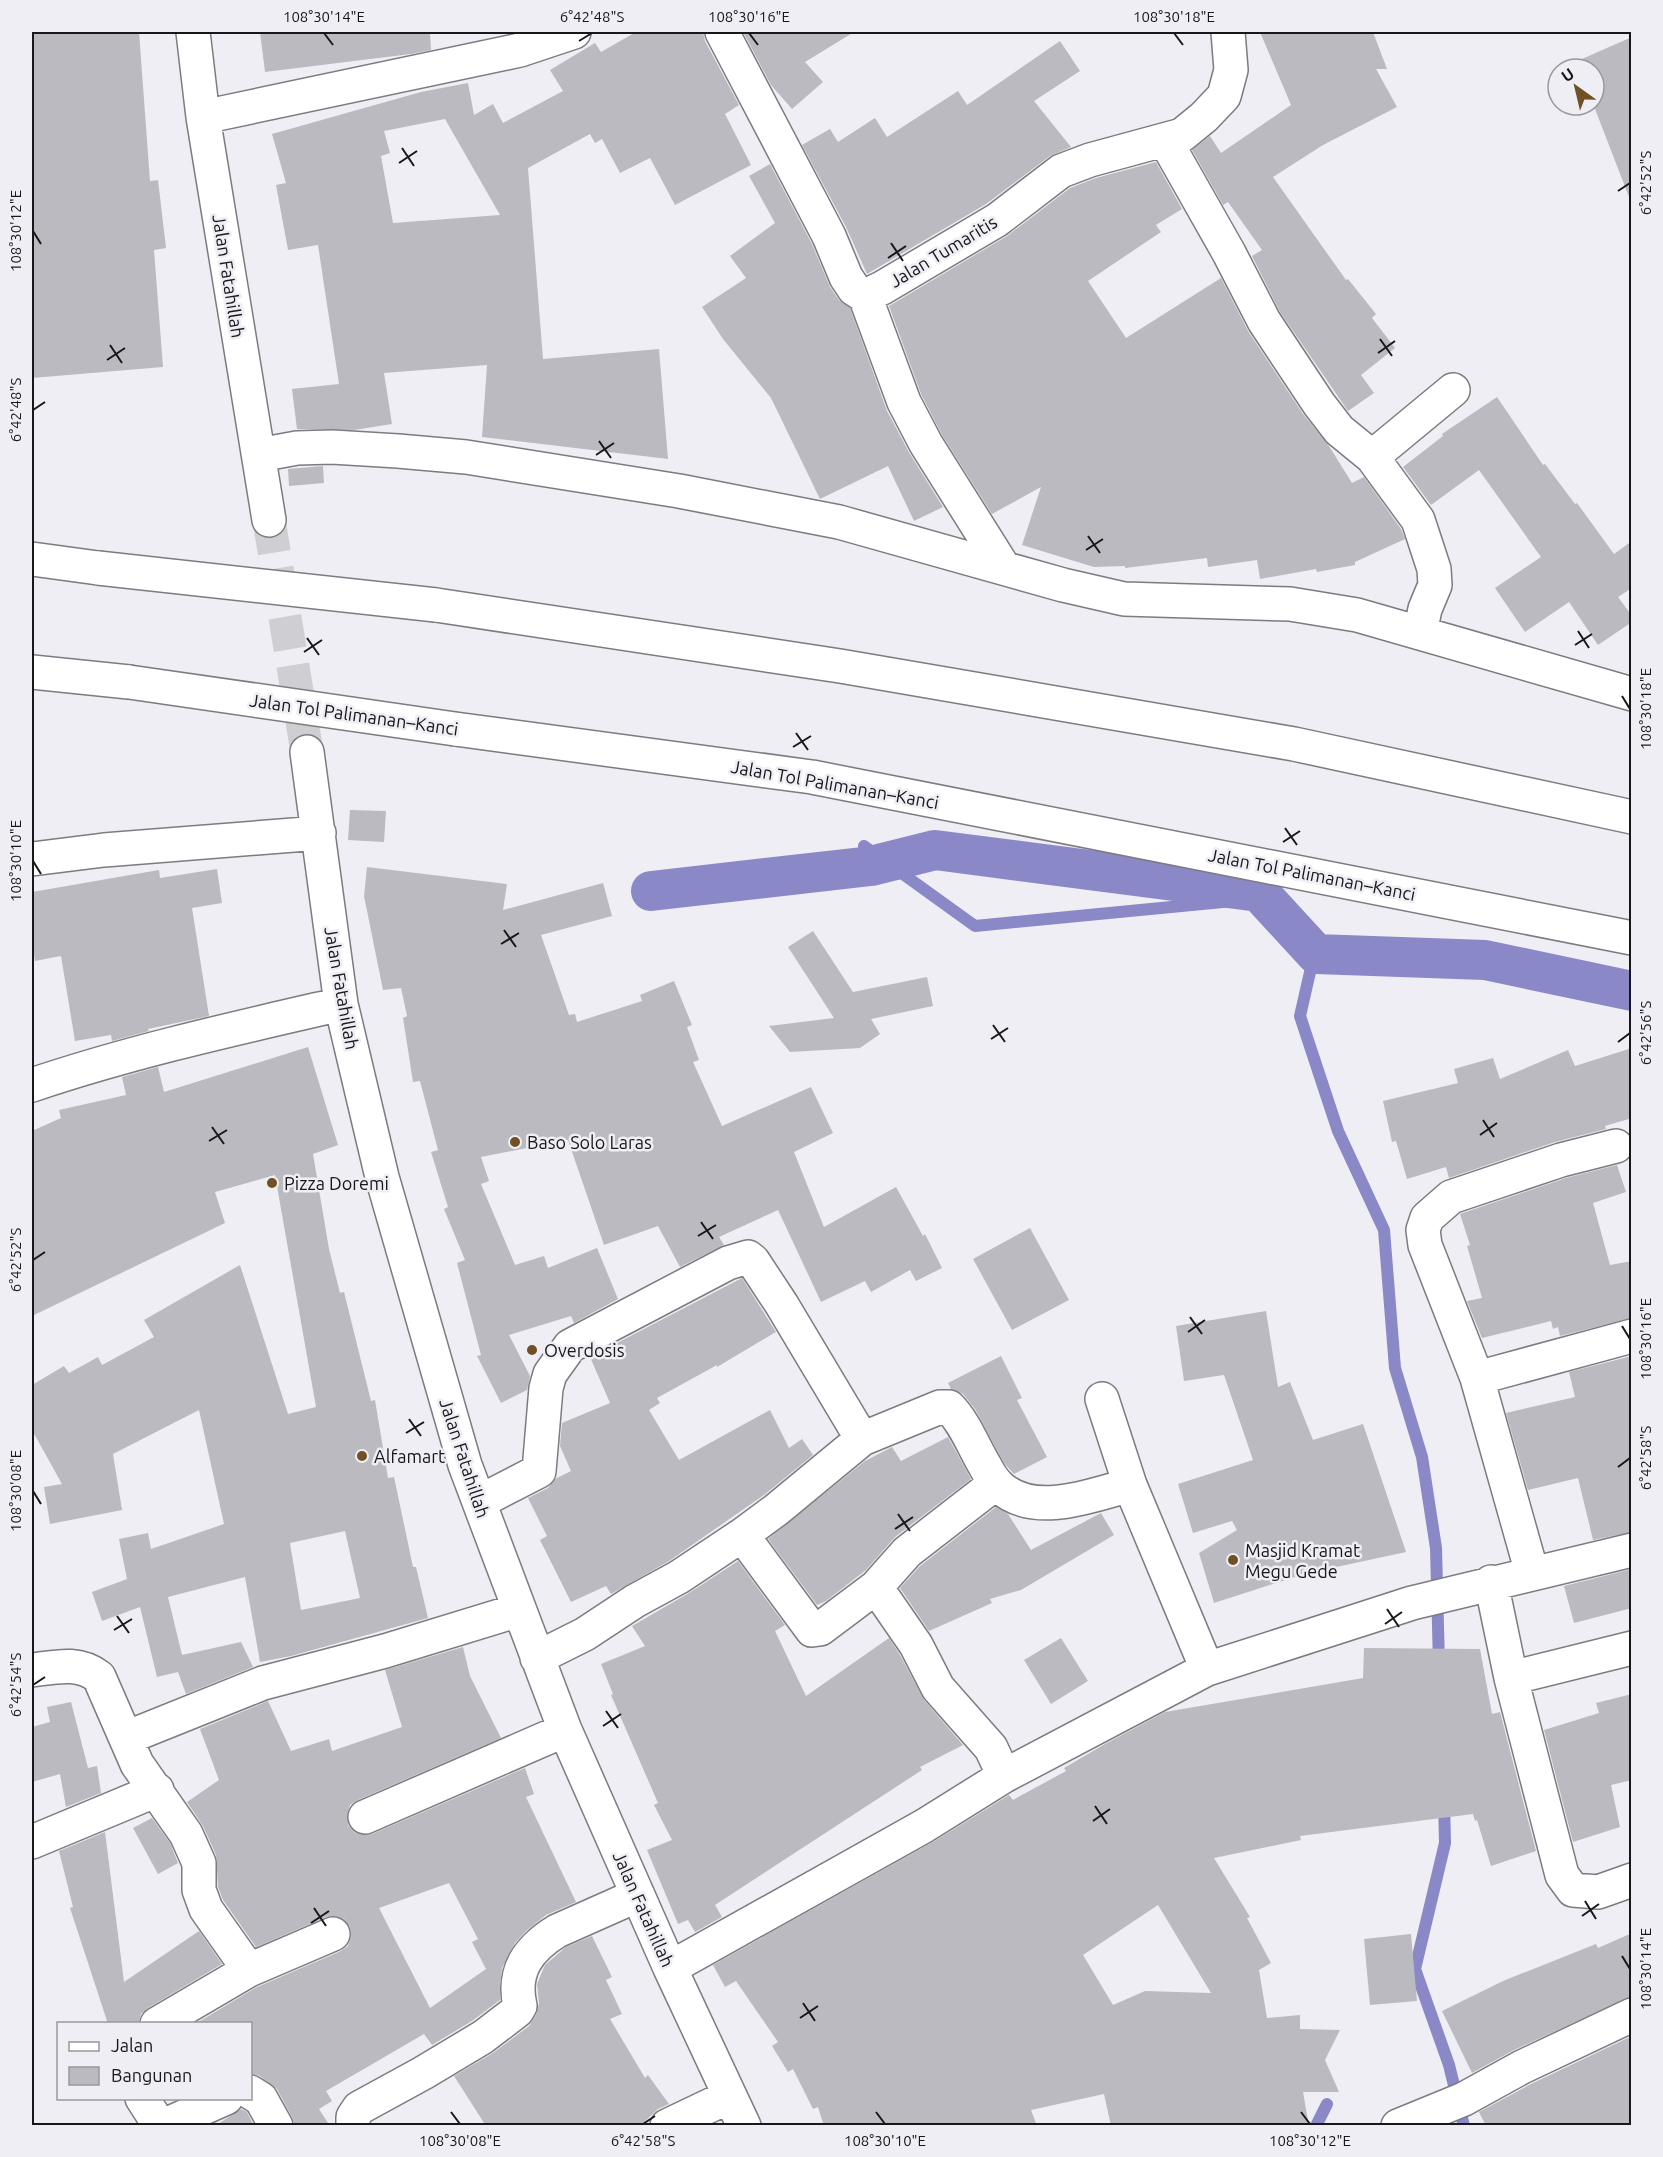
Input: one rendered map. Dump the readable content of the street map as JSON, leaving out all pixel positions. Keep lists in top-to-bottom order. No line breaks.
{"streets":{"main road":["Jalan Tumaritis","Jalan Fatahillah","Jalan Tol Palimanan–Kanci"]},"places":["Baso Solo Laras","Pizza Doremi","Overdosis","Alfamart","Masjid Kramat Megu Gede"],"legend":["Jalan","Bangunan"],"north":"top left","coordinates":["108°30'14\"E","6°42'48\"S","108°30'16\"E","108°30'18\"E","6°42'52\"S","108°30'12\"E","108°30'10\"E","6°42'56\"S","6°42'58\"S","108°30'08\"E","6°42'54\"S"]}
